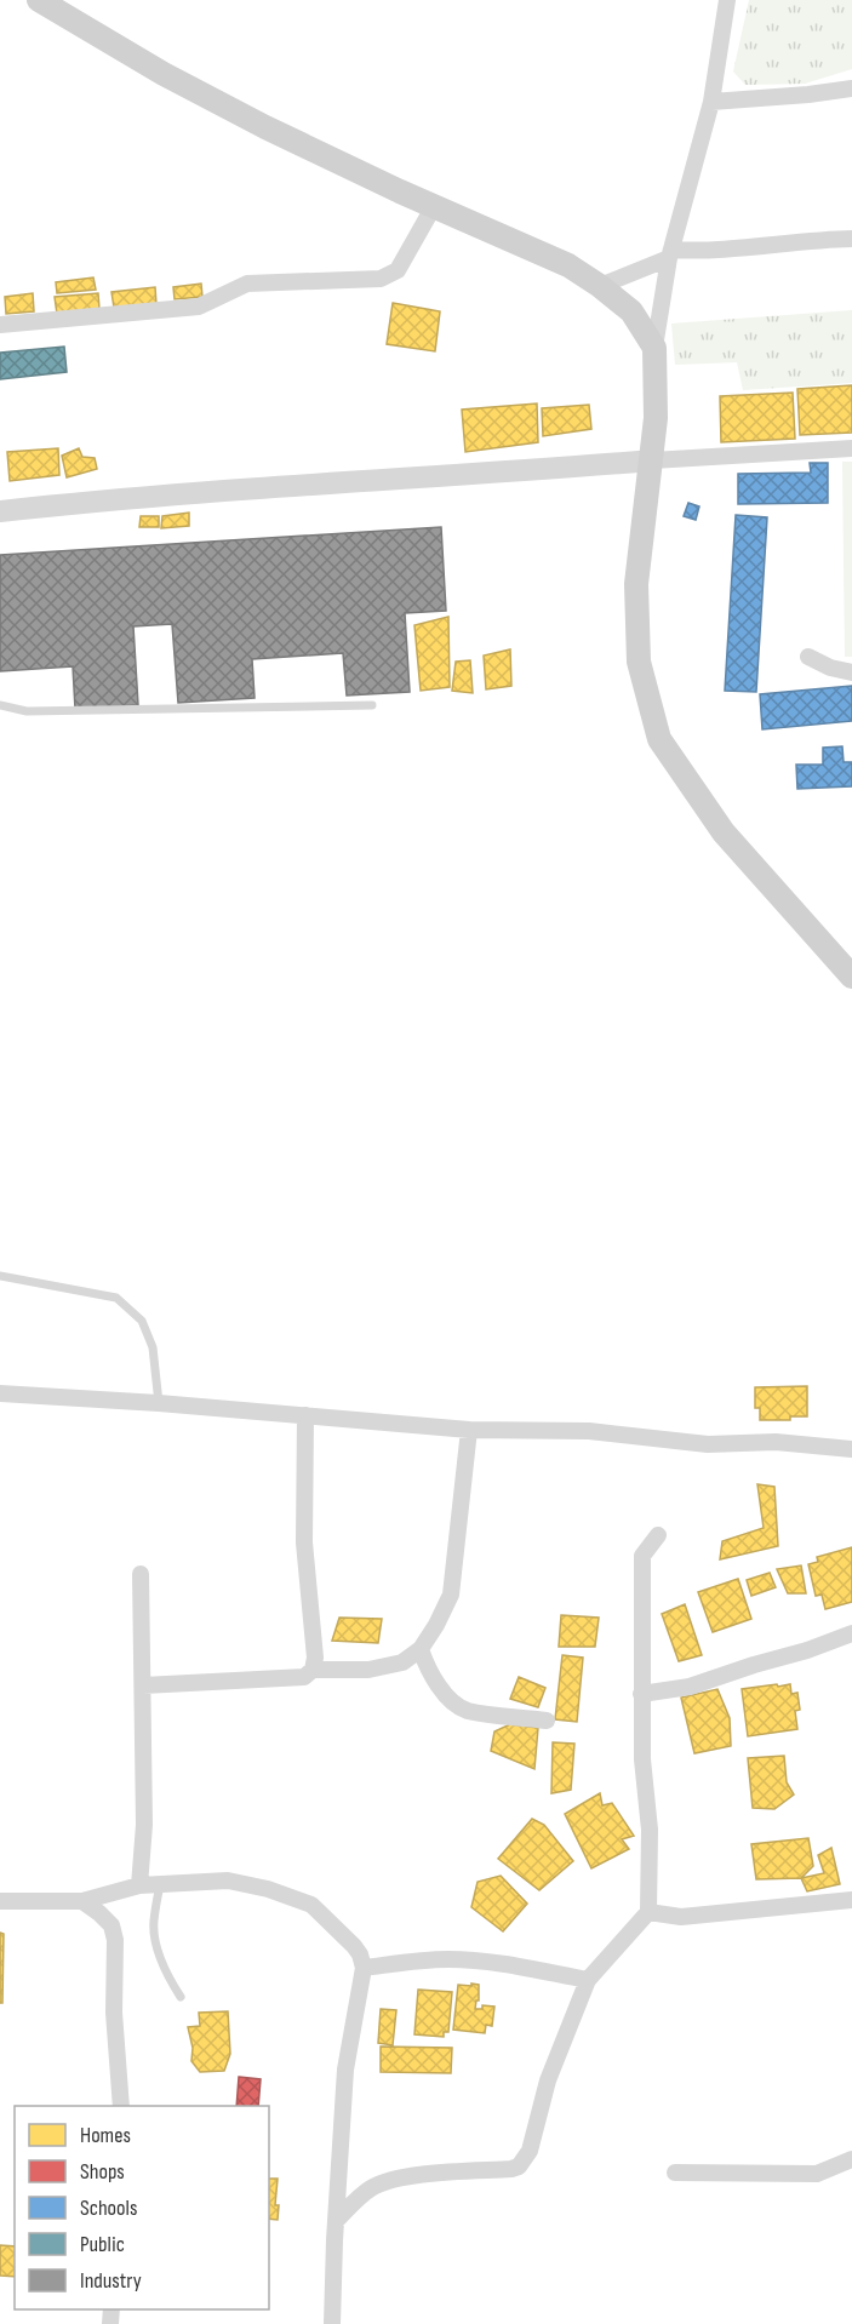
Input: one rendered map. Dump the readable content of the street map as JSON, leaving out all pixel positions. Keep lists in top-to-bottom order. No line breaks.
{"legend":["Homes","Shops","Schools","Public","Industry"]}
